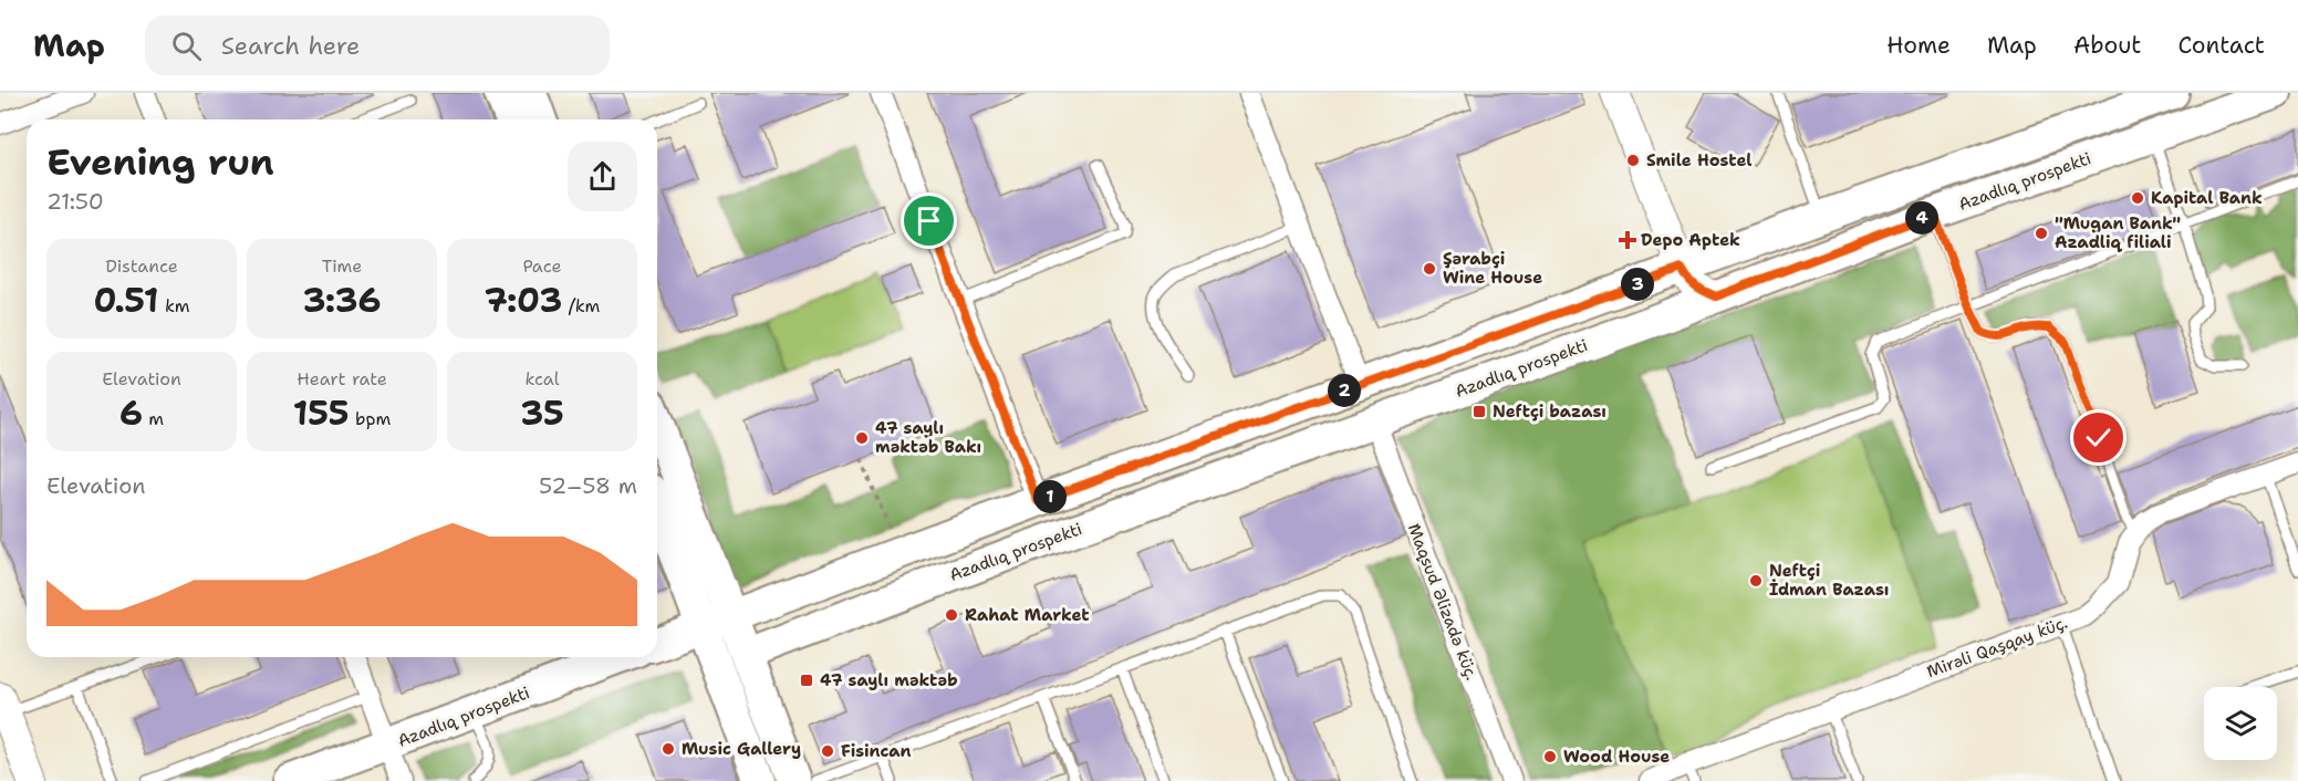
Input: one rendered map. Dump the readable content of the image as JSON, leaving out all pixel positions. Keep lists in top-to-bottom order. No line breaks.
{"streets":{"main road":["Azadlıq prospekti"],"street":["Maqsud Əlizadə küç.","Mirəli Qaşqay küç."]},"crossings":[["Azadlıq prospekti","Maqsud Əlizadə küç."]],"places":{"other":["Smile Hostel","Kapital Bank","\"Mugan Bank\" Azadliq filiali","Şərabçi Wine House","47 saylı məktəb Bakı","Neftçi İdman Bazası","Rahat Market","Music Gallery","Fisincan","Wood House"],"health":["Depo Aptek"],"transit":["Neftçi bazası","47 saylı məktəb"]},"page":{"header":"Map","search":"Search here","nav":["Home","Map","About","Contact"],"heading":["Evening run","21:50"],"pins":["4","3","2","1"],"stats":[["Distance","0.51 km"],["Time","3:36"],["Pace","7:03 /km"],["Elevation","6 m"],["Heart rate","155 bpm"],["kcal","35"]],"chart":["Elevation","52–58 m"]}}
